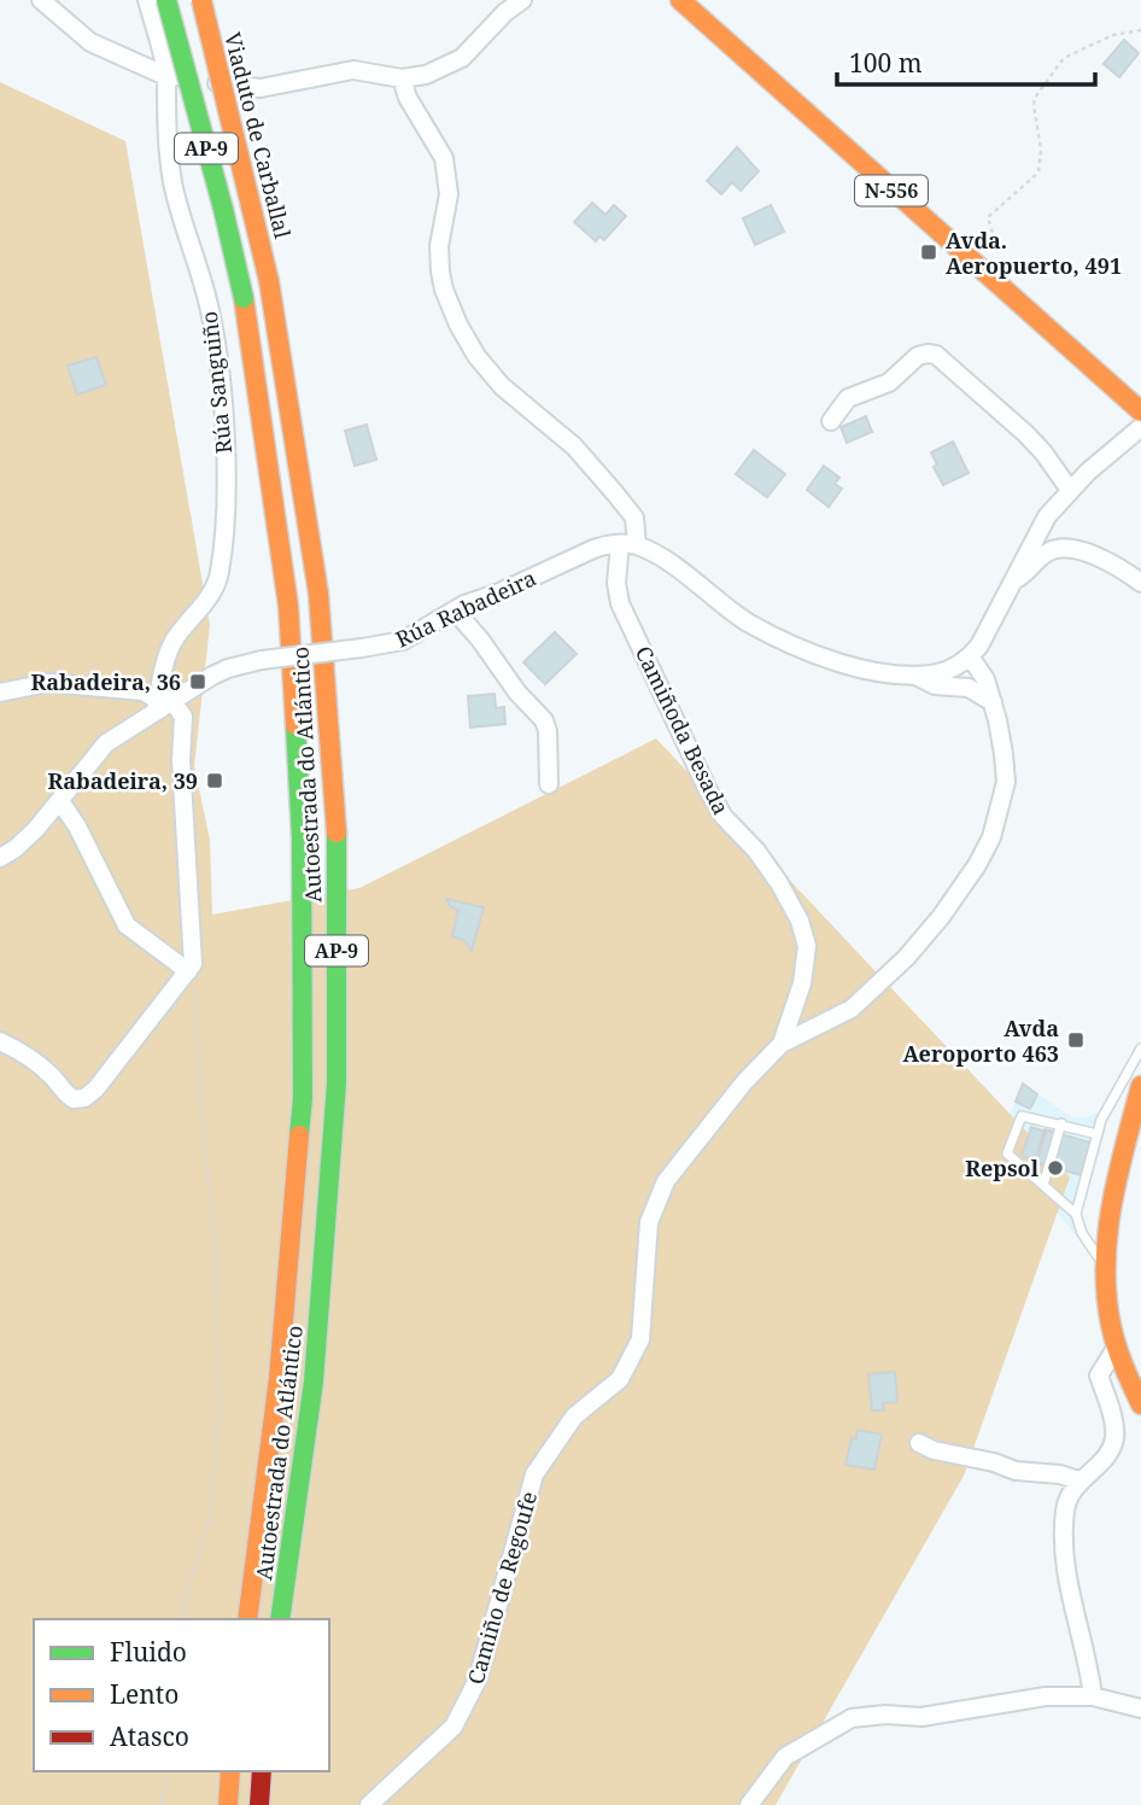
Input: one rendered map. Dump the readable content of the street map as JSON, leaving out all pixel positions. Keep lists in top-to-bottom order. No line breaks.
{"streets":{"main road":["Viaduto de Carballal","AP-9","N-556","Autoestrada do Atlántico"],"street":["Rúa Sanguiño","Rúa Rabadeira","Camiñoda Besada","Camiño de Regoufe"]},"crossings":[["Viaduto de Carballal","Autoestrada do Atlántico"],["Rúa Sanguiño","Rúa Rabadeira"],["Rúa Rabadeira","Camiñoda Besada"],["Camiñoda Besada","Camiño de Regoufe"]],"places":{"transit":["Avda. Aeropuerto, 491","Rabadeira, 36","Rabadeira, 39","Avda Aeroporto 463"],"other":["Repsol"]},"legend":["Fluido","Lento","Atasco"],"scale_bar":"100 m"}
